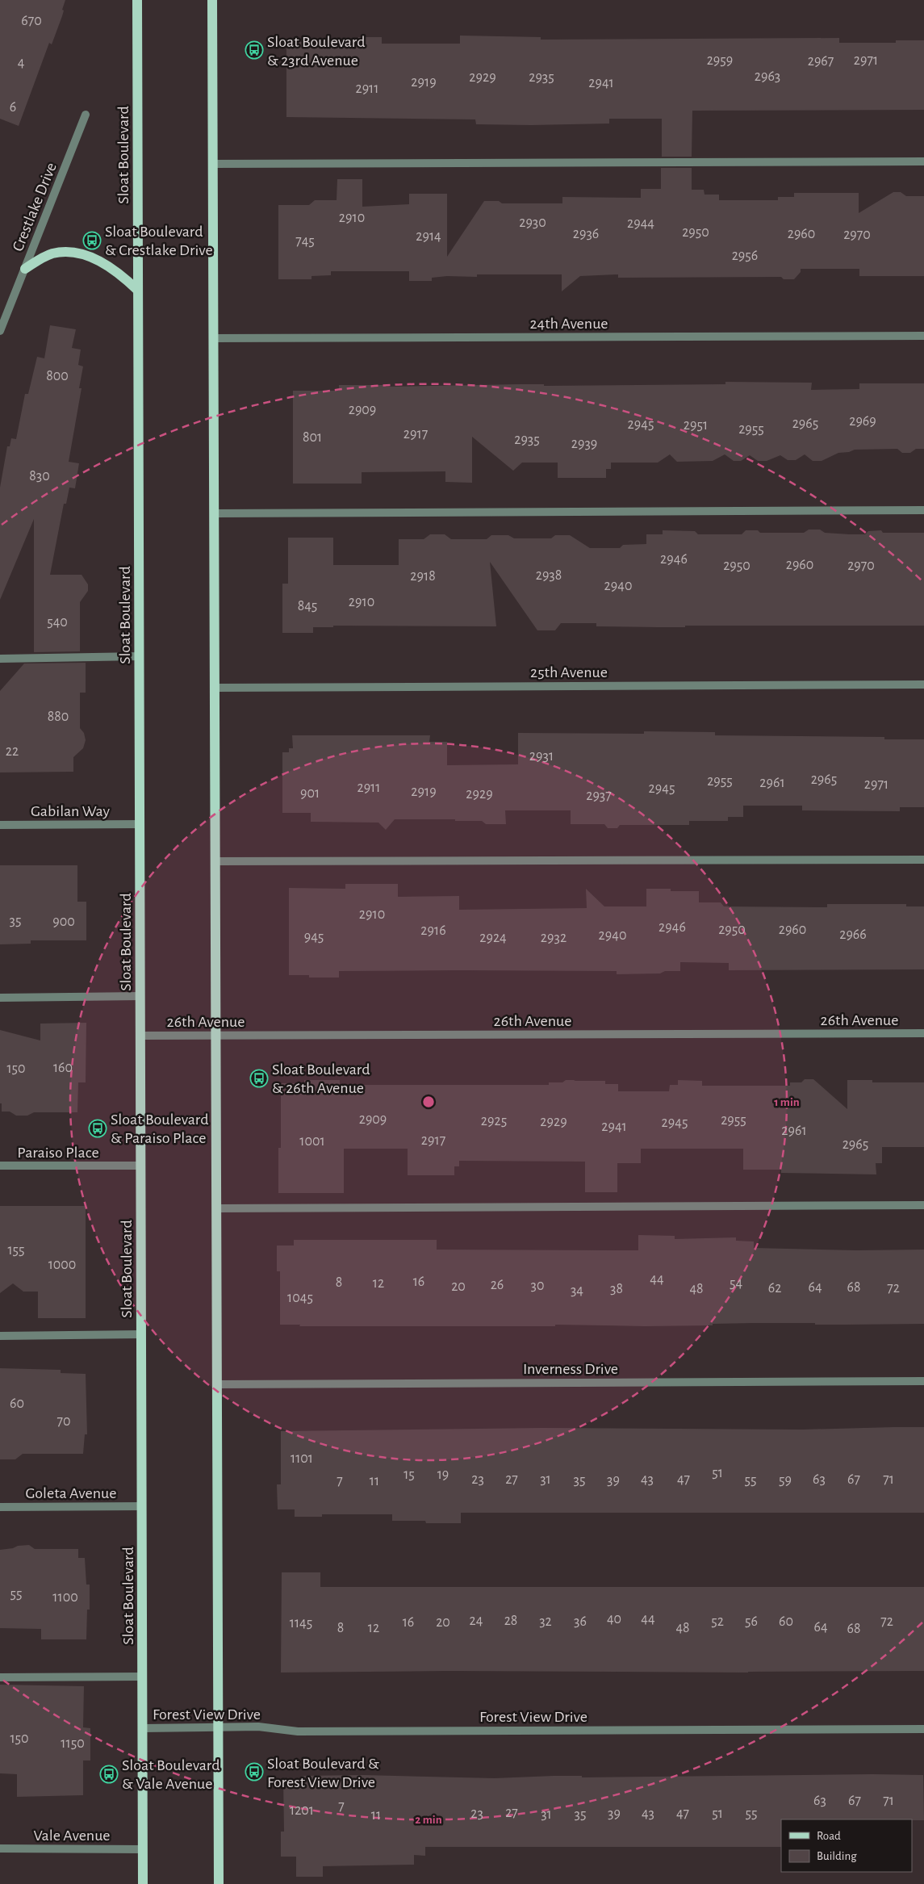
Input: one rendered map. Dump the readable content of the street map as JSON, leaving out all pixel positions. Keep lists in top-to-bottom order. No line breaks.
{"streets":{"main road":["Sloat Boulevard"],"street":["Crestlake Drive","24th Avenue","25th Avenue","Gabilan Way","26th Avenue","Paraiso Place","Inverness Drive","Goleta Avenue","Forest View Drive","Vale Avenue"]},"crossings":[["Sloat Boulevard","Gabilan Way"],["Sloat Boulevard","26th Avenue"],["Sloat Boulevard","Paraiso Place"],["Sloat Boulevard","Goleta Avenue"],["Sloat Boulevard","Forest View Drive"],["Sloat Boulevard","Vale Avenue"]],"places":{"bus stop":["Sloat Boulevard & 23rd Avenue","Sloat Boulevard & Crestlake Drive","Sloat Boulevard & 26th Avenue","Sloat Boulevard & Paraiso Place","Sloat Boulevard & Forest View Drive","Sloat Boulevard & Vale Avenue"]},"house_numbers":["670","2959","2971","2967","4","2963","2929","2935","2919","2941","2911","6","2910","2930","2944","2950","2936","2960","2970","2914","745","2956","800","2909","2969","2965","2945","2951","2955","2917","801","2935","2939","830","2946","2960","2950","2970","2938","2918","2940","2910","845","540","880","22","2931","2965","2955","2961","2971","2911","2945","2919","901","2929","2937","2910","35","900","2946","2950","2960","2916","2966","2940","945","2924","2932","160","150","2909","2955","2925","2929","2945","2941","2961","2917","1001","2965","155","1000","44","16","8","12","54","26","30","20","64","68","62","72","38","48","34","1045","60","70","1101","51","15","19","23","27","31","43","47","63","67","71","35","39","55","59","7","11","55","1100","40","44","24","28","32","36","52","56","60","72","16","20","1145","64","8","12","48","68","150","1150","63","67","71","7","1201","27","23","39","43","47","51","55","31","35","11"],"legend":["Road","Building"],"rings":["1 min","2 min"]}
